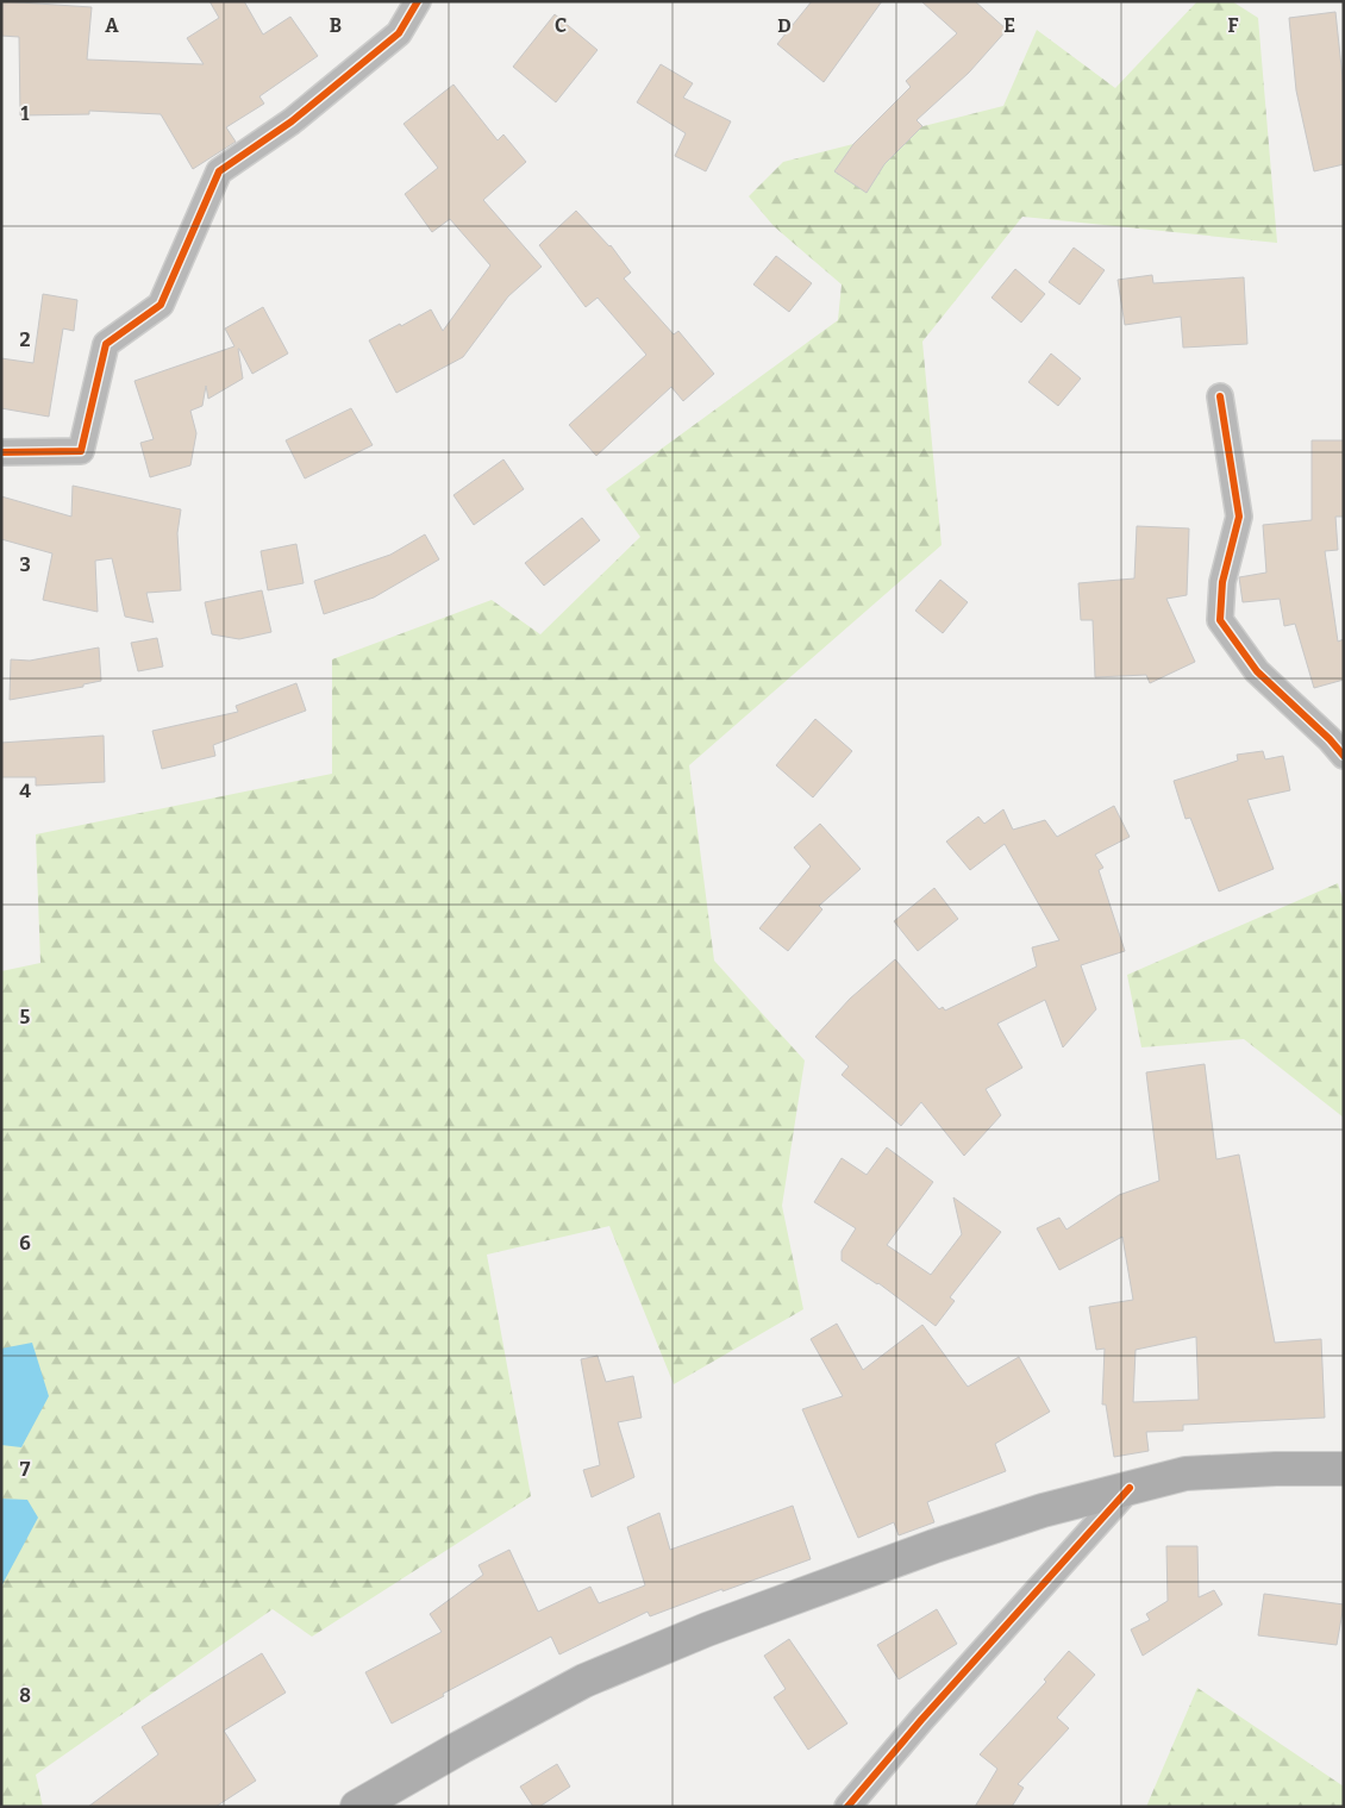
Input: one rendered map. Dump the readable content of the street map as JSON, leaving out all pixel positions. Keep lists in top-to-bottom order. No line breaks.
{"grid":{"columns":["A","B","C","D","E","F"],"rows":["1","2","3","4","5","6","7","8"]}}
